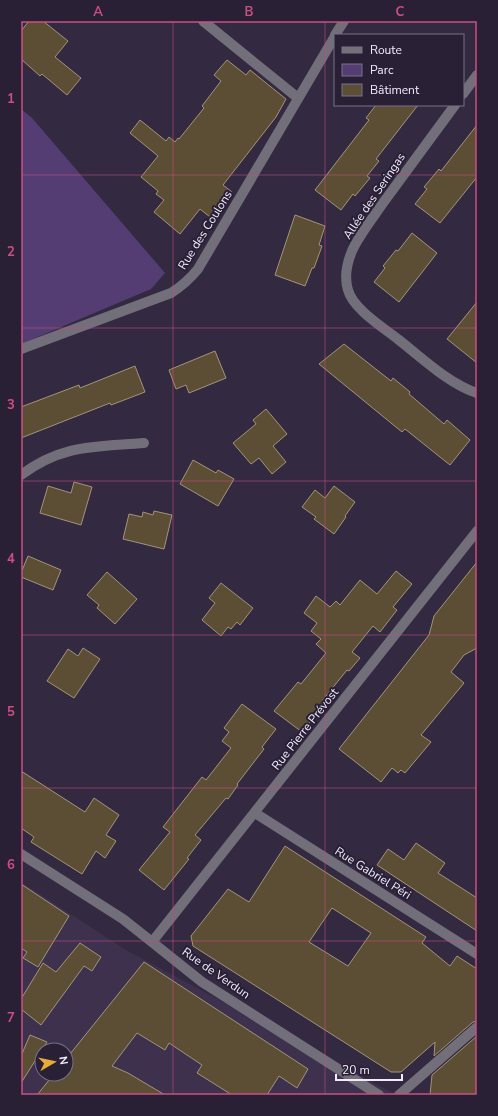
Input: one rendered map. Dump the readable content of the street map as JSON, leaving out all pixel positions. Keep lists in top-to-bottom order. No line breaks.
{"streets":{"street":["Allée des Seringas","Rue des Coulons","Rue Pierre Prévost","Rue Gabriel Péri","Rue de Verdun"]},"crossings":[["Rue Pierre Prévost","Rue Gabriel Péri"],["Rue Pierre Prévost","Rue de Verdun"]],"legend":["Route","Parc","Bâtiment"],"scale_bar":"20 m","north":"right","grid":{"columns":["A","B","C"],"rows":["1","2","3","4","5","6","7"]}}
